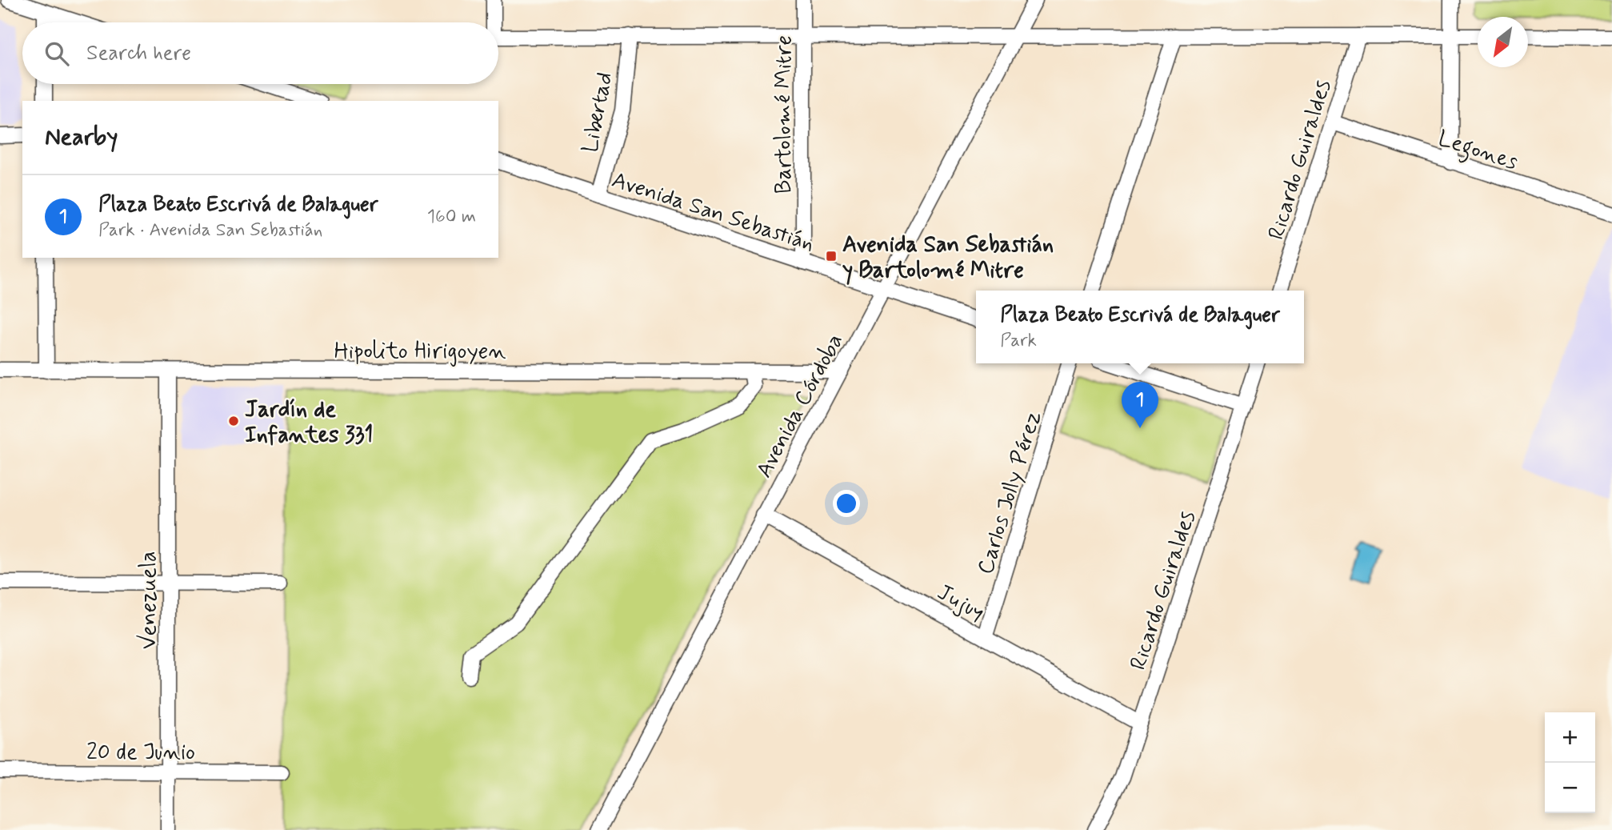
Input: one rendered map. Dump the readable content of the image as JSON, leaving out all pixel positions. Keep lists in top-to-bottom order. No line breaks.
{"streets":{"street":["Libertad","Bartolomé Mitre","Legones","Ricardo Guiraldes","Avenida San Sebastián","Hipolito Hirigoyen","Avenida Córdoba","Carlos Jolly Pérez","Venezuela","Jujuy","20 de Junio"]},"crossings":[["Libertad","Avenida San Sebastián"],["Bartolomé Mitre","Avenida San Sebastián"],["Legones","Ricardo Guiraldes"],["Ricardo Guiraldes","Jujuy"],["Avenida San Sebastián","Avenida Córdoba"],["Hipolito Hirigoyen","Avenida Córdoba"],["Hipolito Hirigoyen","Venezuela"],["Avenida Córdoba","Jujuy"],["Carlos Jolly Pérez","Jujuy"],["Venezuela","20 de Junio"]],"places":{"transit":["Avenida San Sebastián y Bartolomé Mitre"],"other":["Jardín de Infantes 331"]},"north":"bottom left","page":{"search":"Search here","heading":"Nearby","list":[{"mark":"1","name":"Plaza Beato Escrivá de Balaguer","note":"Park · Avenida San Sebastián","value":"160 m"}],"popup":["Plaza Beato Escrivá de Balaguer","Park"],"pins":"1","map_buttons":["+","−"]}}
